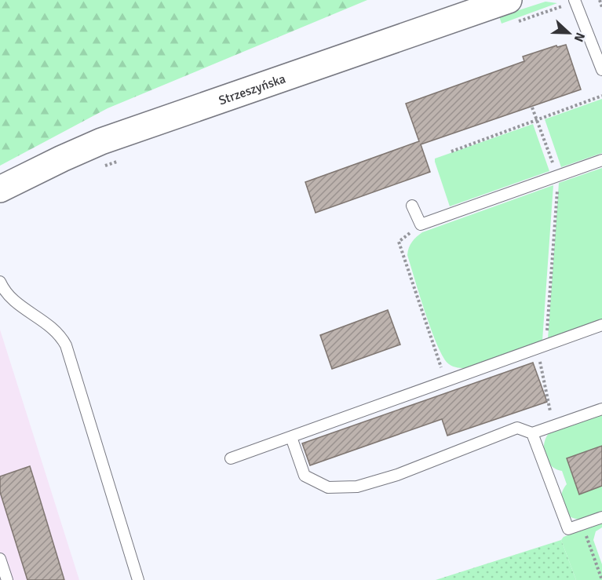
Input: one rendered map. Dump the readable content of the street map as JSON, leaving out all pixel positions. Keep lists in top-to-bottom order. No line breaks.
{"streets":{"street":["Strzeszyńska"]},"north":"right"}
